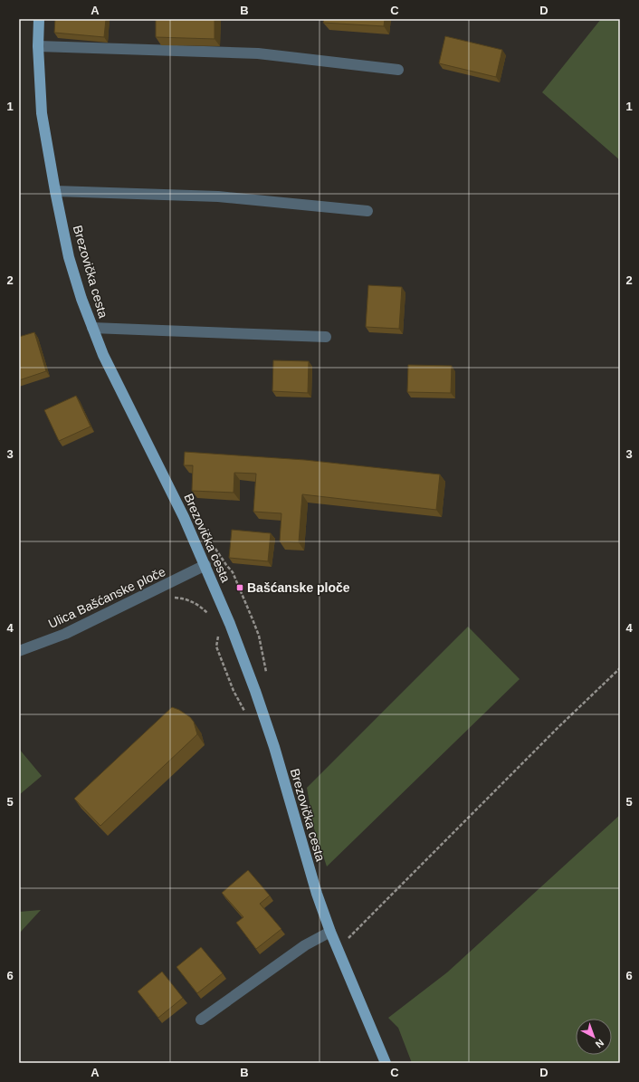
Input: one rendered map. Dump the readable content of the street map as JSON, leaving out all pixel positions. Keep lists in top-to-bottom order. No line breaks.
{"streets":{"main road":["Brezovička cesta"],"street":["Ulica Bašćanske ploče"]},"crossings":[["Brezovička cesta","Ulica Bašćanske ploče"]],"places":{"transit":["Bašćanske ploče"]},"north":"bottom right","grid":{"columns":["A","B","C","D"],"rows":["1","2","3","4","5","6"]}}
